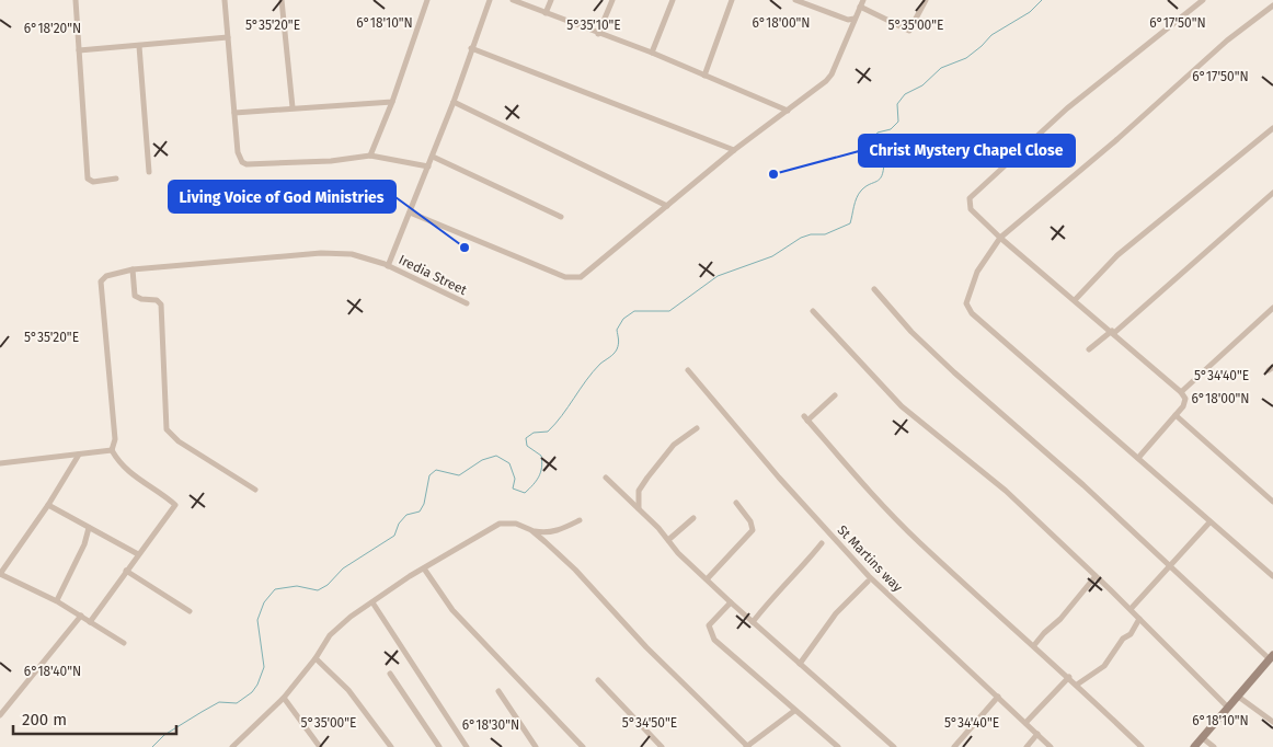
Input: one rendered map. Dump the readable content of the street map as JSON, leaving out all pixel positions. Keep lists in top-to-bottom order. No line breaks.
{"streets":{"street":["Iredia Street","St Martins way"]},"places":["Christ Mystery Chapel Close","Living Voice of God Ministries"],"scale_bar":"200 m","coordinates":["6°18'10\"N","6°18'00\"N","6°17'50\"N","5°35'20\"E","5°35'10\"E","5°35'00\"E","6°18'20\"N","5°34'40\"E","6°18'40\"N","5°34'50\"E","6°18'30\"N"]}
